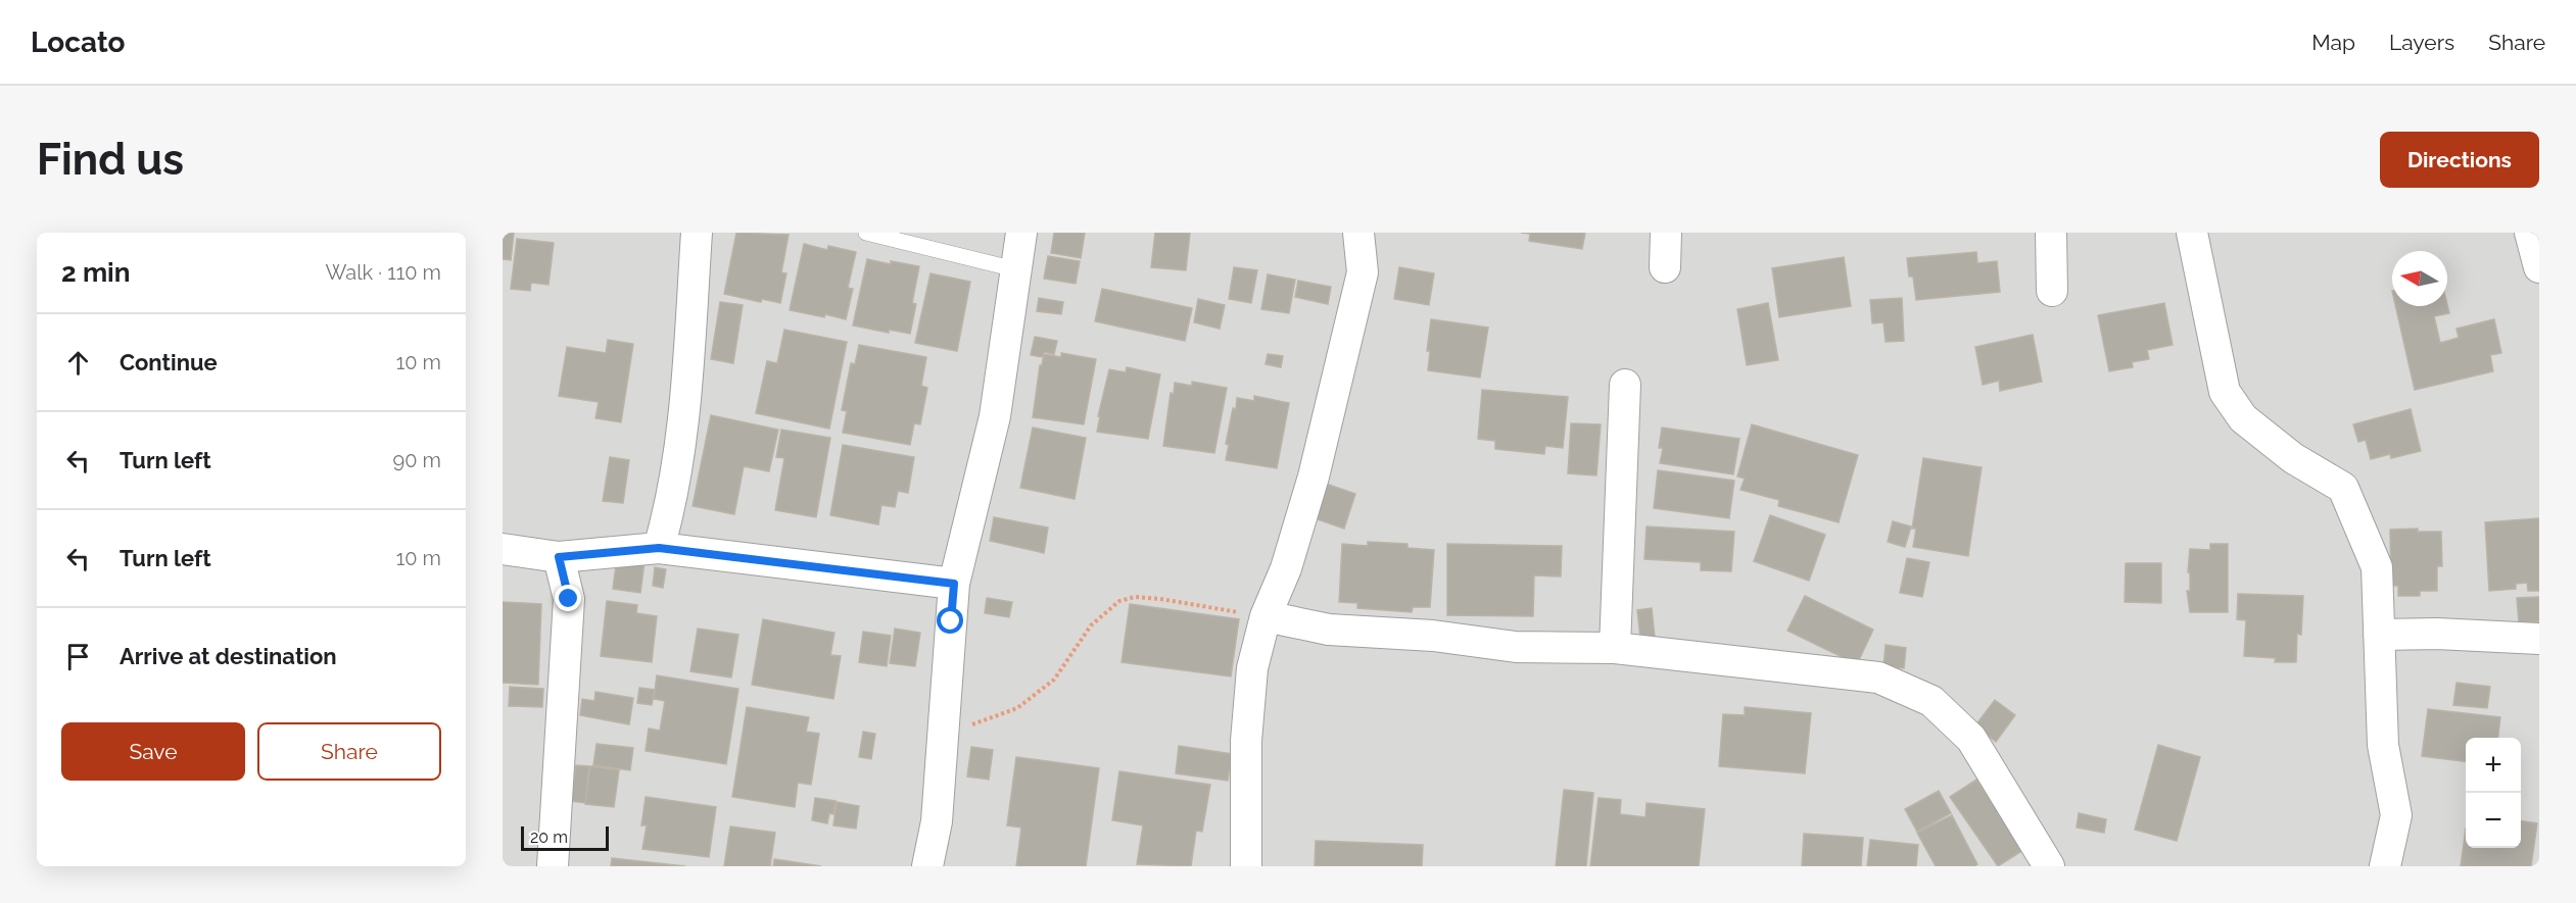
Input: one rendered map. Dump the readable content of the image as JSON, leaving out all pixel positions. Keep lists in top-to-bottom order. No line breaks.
{"scale_bar":"20 m","north":"left","page":{"header":"Locato","nav":["Map","Layers","Share"],"buttons":["Directions",["Save","Share"]],"title":"Find us","heading":["2 min","Walk · 110 m"],"list":[["Continue","10 m"],["Turn left","90 m"],["Turn left","10 m"],"Arrive at destination"],"map_buttons":["+","−"],"scale":"20 m"}}
